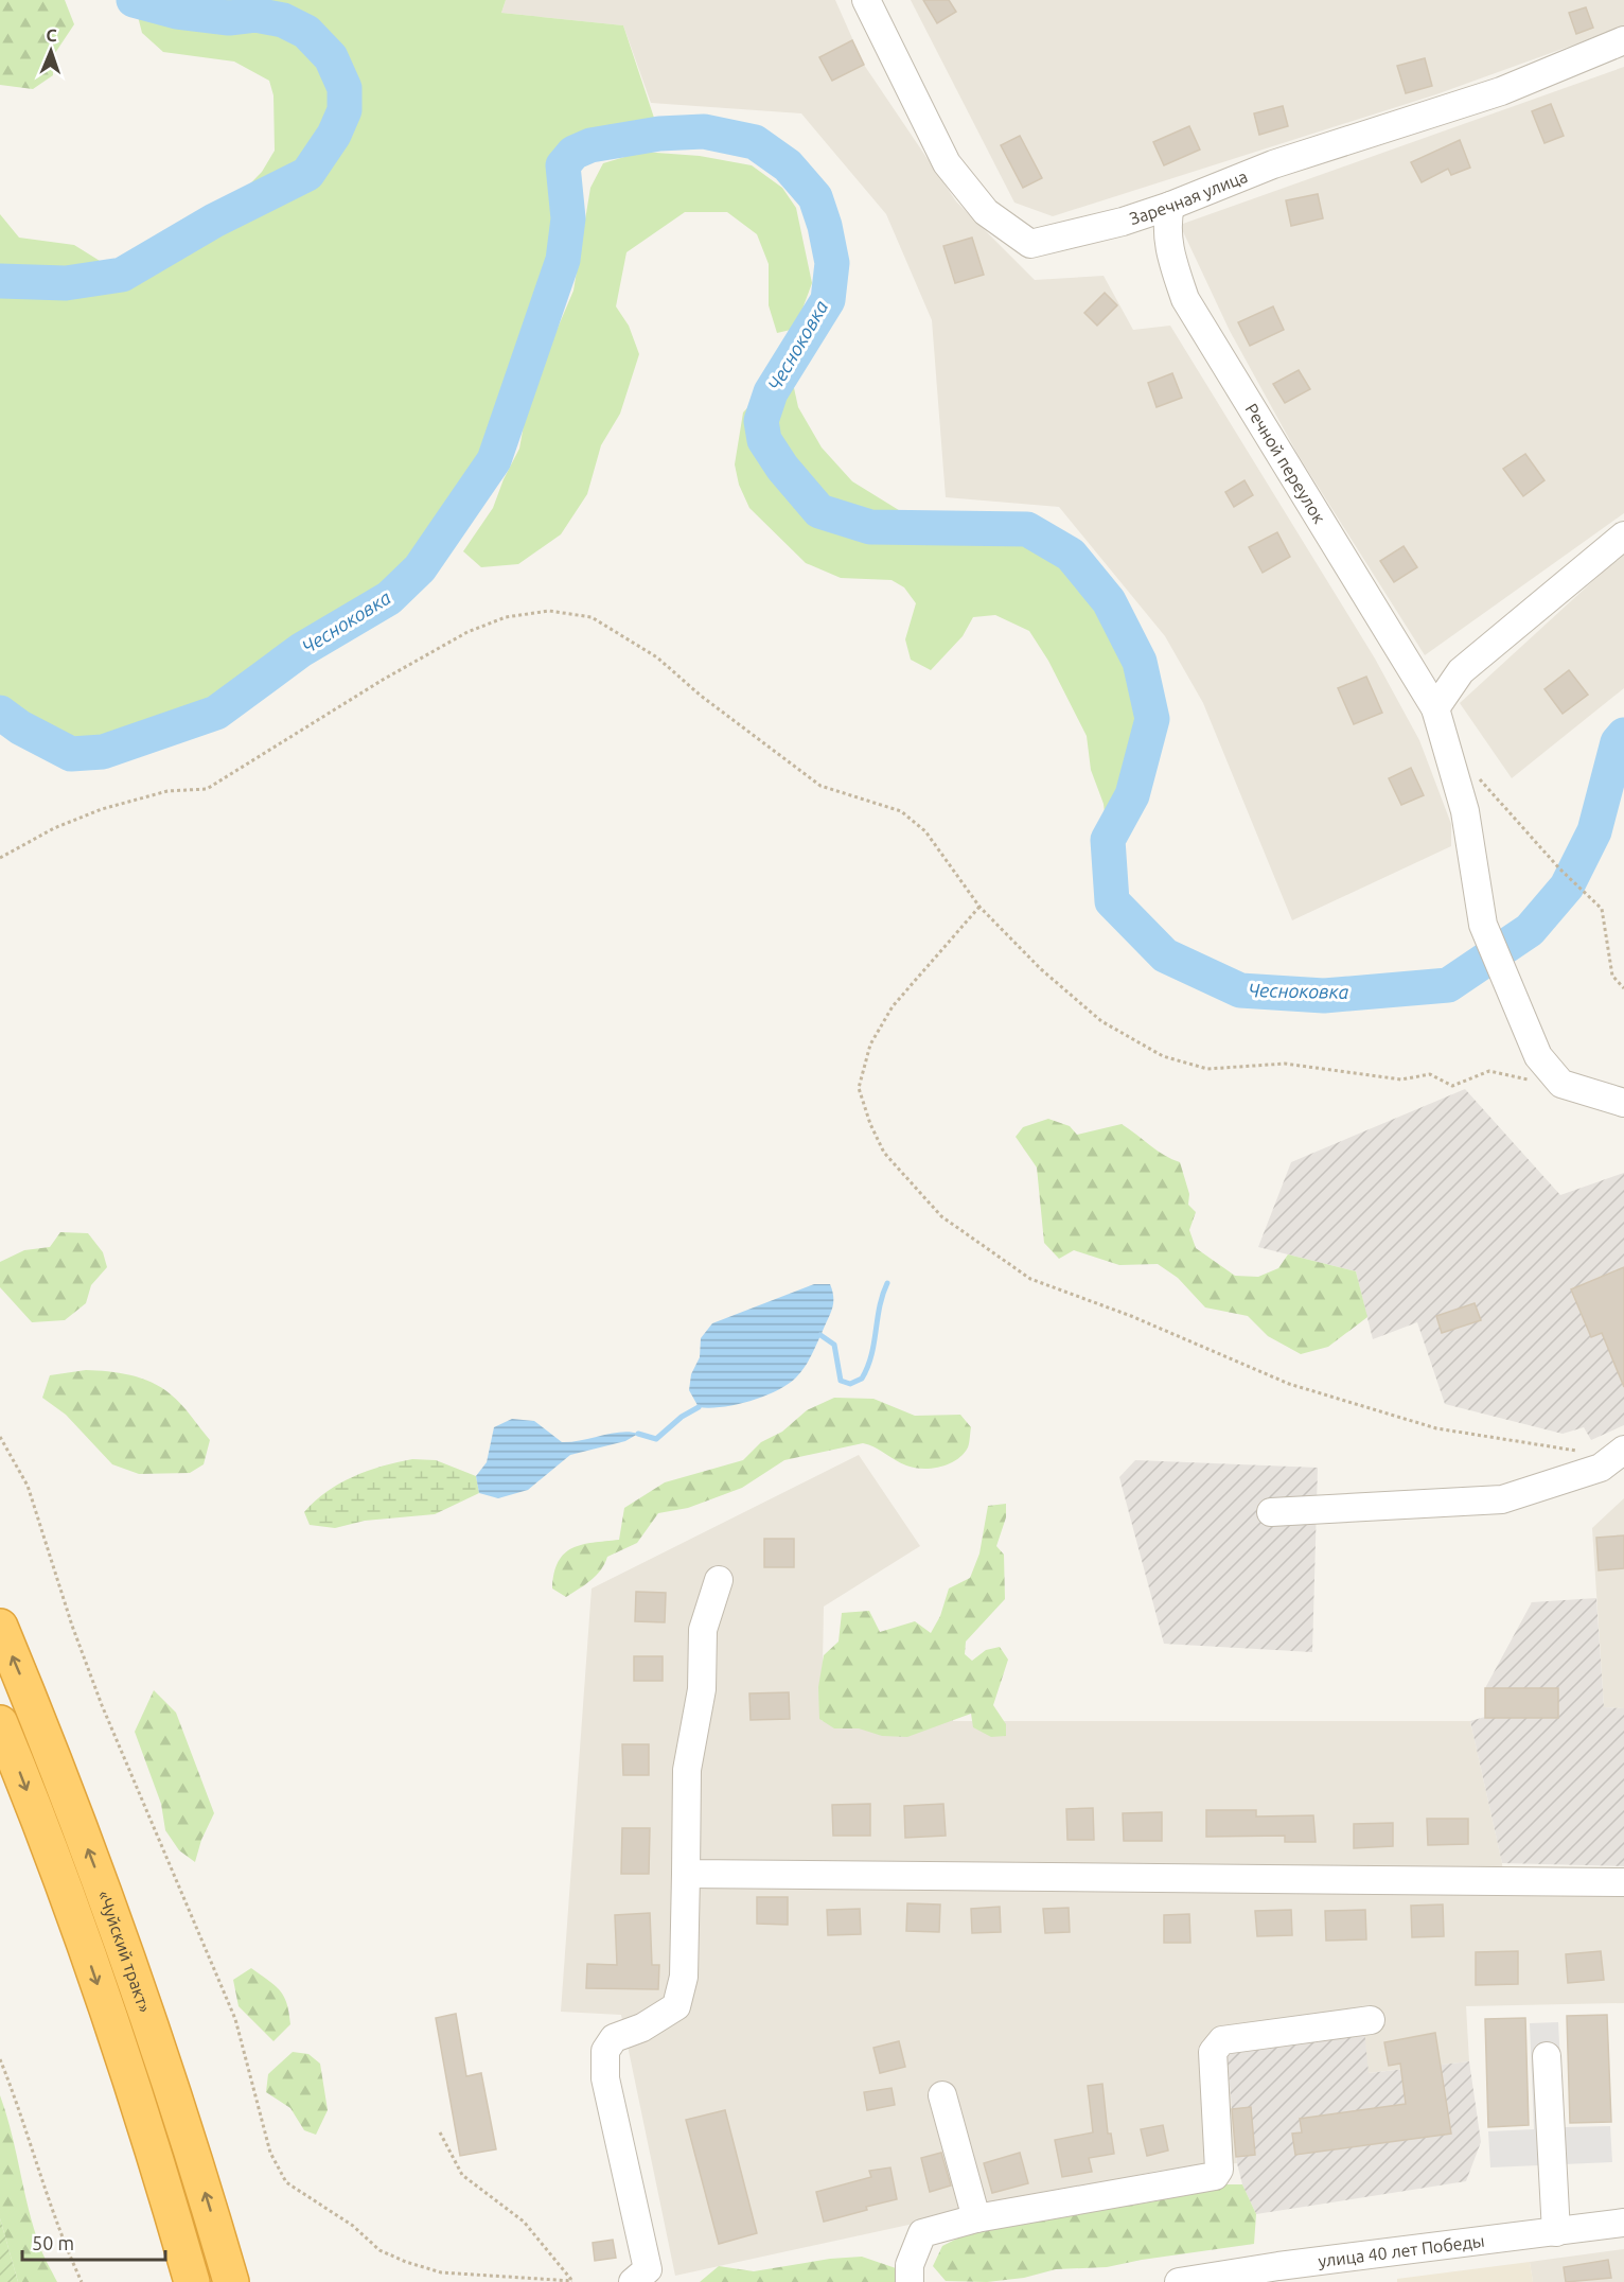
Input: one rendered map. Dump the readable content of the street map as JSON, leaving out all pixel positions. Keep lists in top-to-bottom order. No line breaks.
{"streets":{"highway":["«Чуйский тракт»"],"street":["Заречная улица","Речной переулок","улица 40 лет Победы"]},"crossings":[["Заречная улица","Речной переулок"]],"water":["Чесноковка"],"scale_bar":"50 m","north":"top"}
